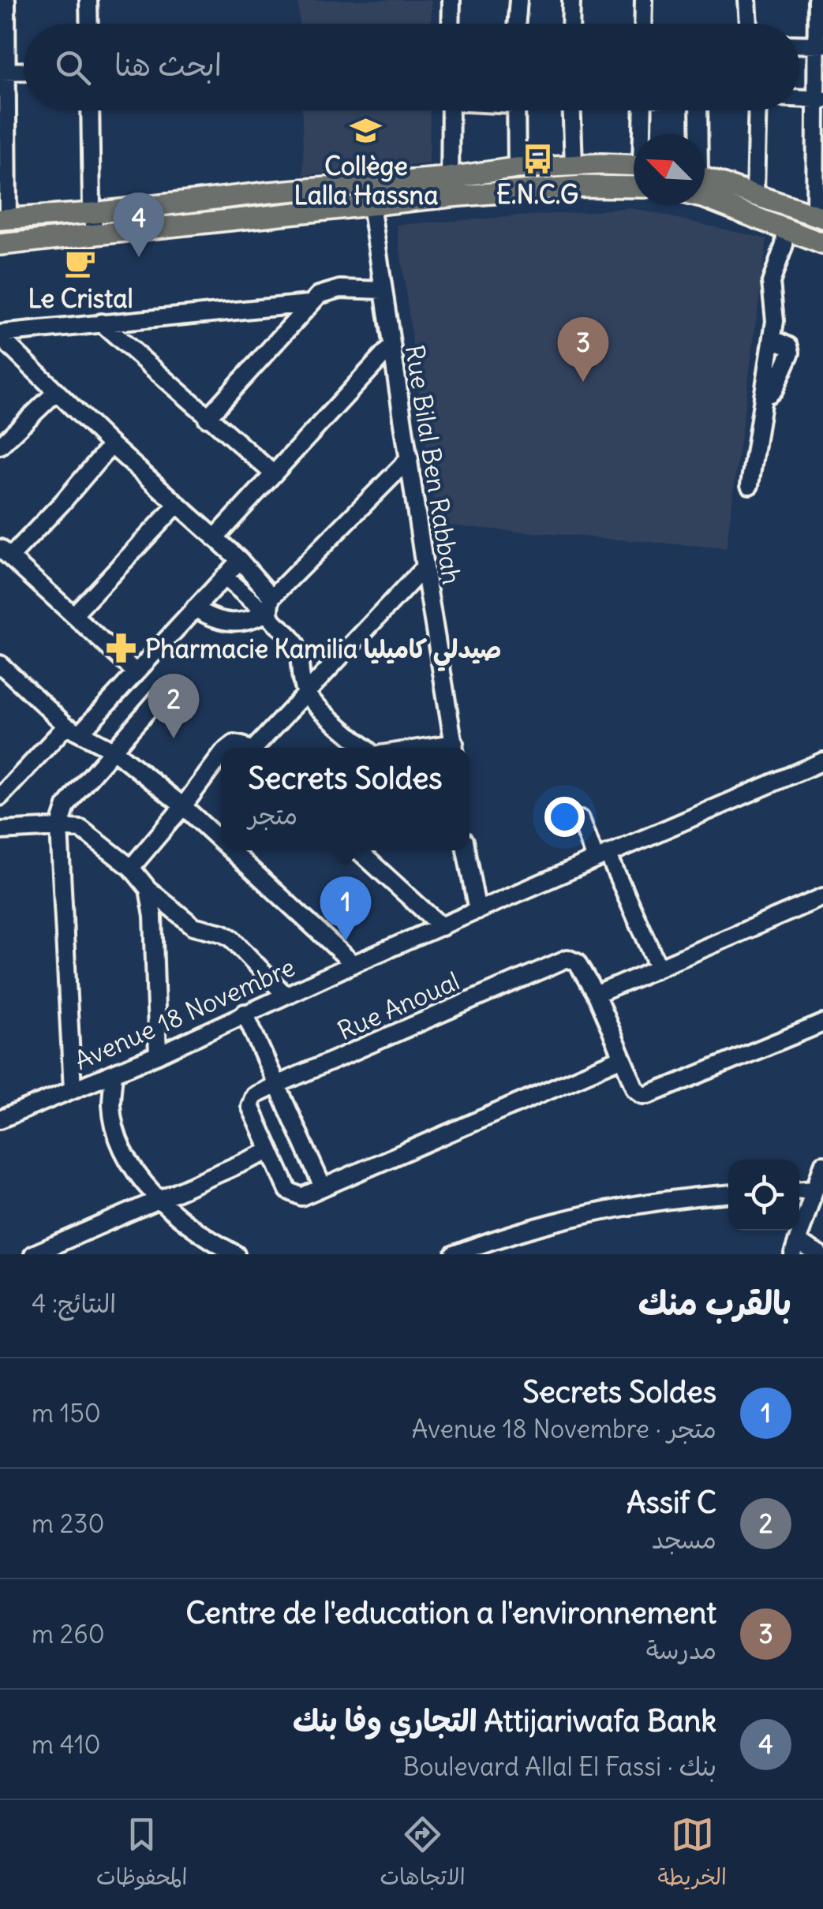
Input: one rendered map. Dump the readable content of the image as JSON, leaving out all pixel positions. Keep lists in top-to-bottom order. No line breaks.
{"streets":{"street":["Rue Bilal Ben Rabbah","Rue Anoual","Avenue 18 Novembre"]},"places":{"school or university":["Collège Lalla Hassna"],"bus stop":["E.N.C.G"],"cafe":["Le Cristal"],"pharmacy":["Pharmacie Kamilia صيدلي كاميليا"]},"north":"top left","page":{"search":"ابحث هنا","pins":["4","3","2","1"],"popup":["Secrets Soldes","متجر"],"heading":["بالقرب منك","النتائج: 4"],"list":[{"mark":"1","name":"Secrets Soldes","note":"متجر · Avenue 18 Novembre","value":"150 m"},{"mark":"2","name":"Assif C","note":"مسجد","value":"230 m"},{"mark":"3","name":"Centre de l'education a l'environnement","note":"مدرسة","value":"260 m"},{"mark":"4","name":"Attijariwafa Bank التجاري وفا بنك","note":"بنك · Boulevard Allal El Fassi","value":"410 m"}],"nav":["الخريطة","الاتجاهات","المحفوظات"]}}
